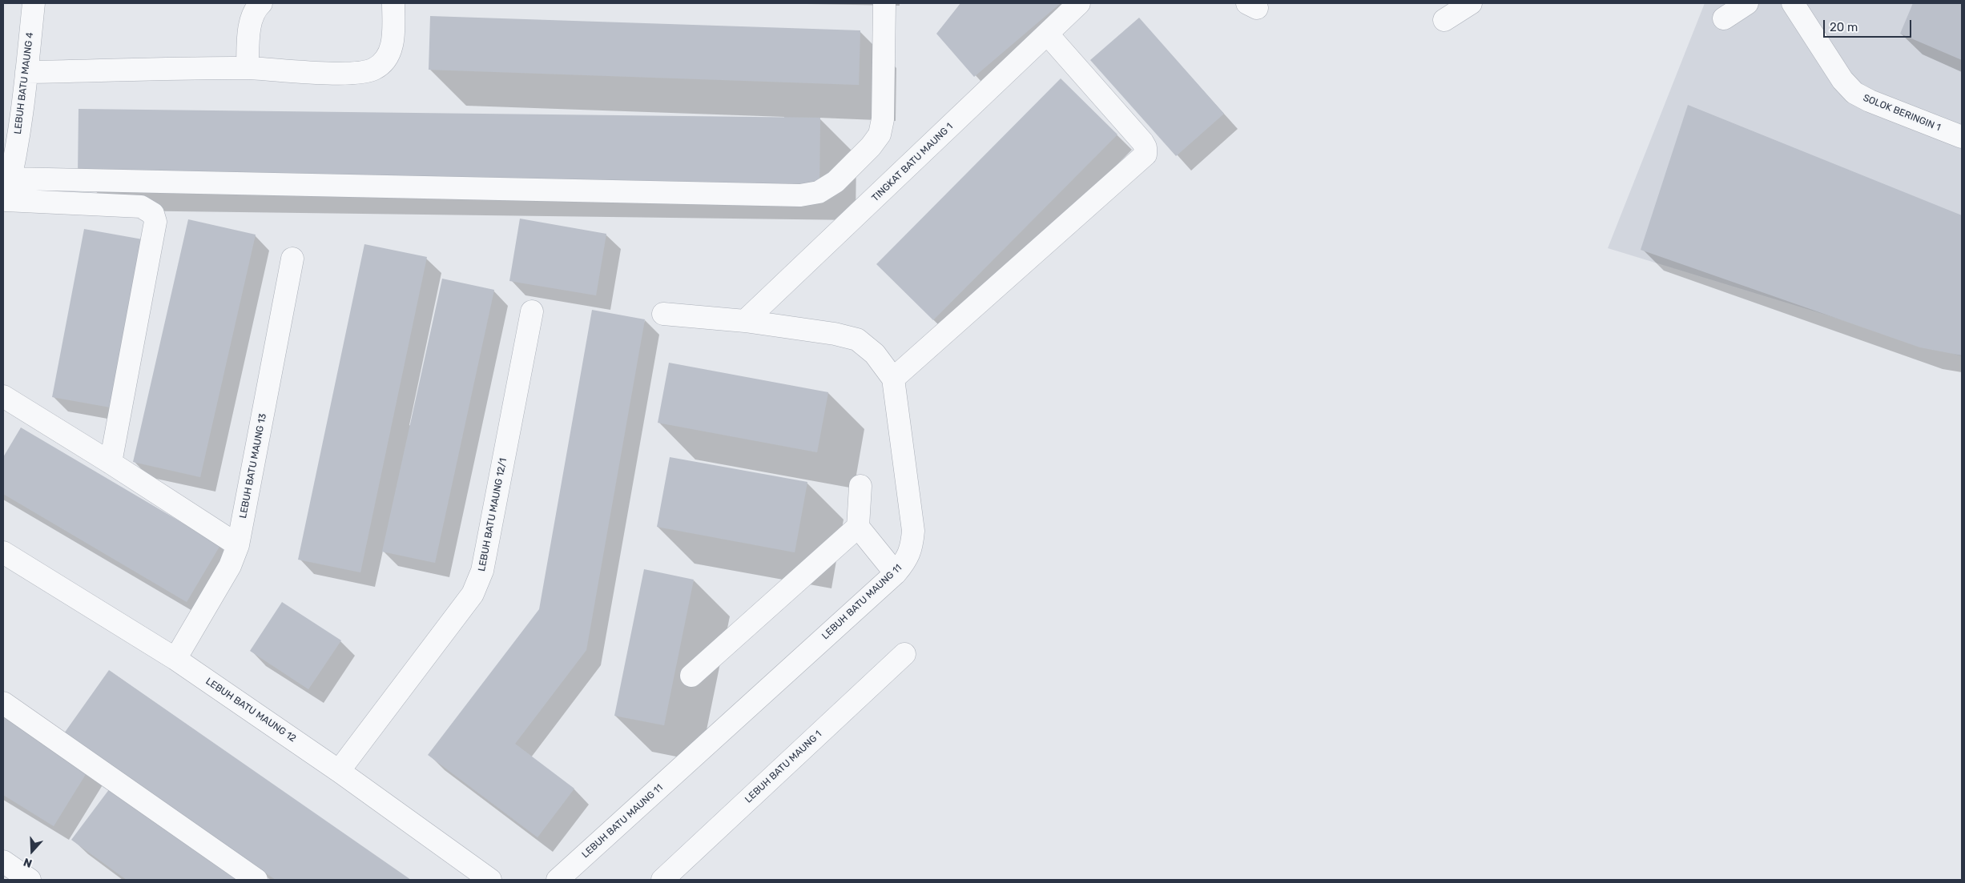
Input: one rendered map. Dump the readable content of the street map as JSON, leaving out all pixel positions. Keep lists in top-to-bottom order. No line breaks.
{"streets":{"street":["LEBUH BATU MAUNG 4","SOLOK BERINGIN 1","TINGKAT BATU MAUNG 1","LEBUH BATU MAUNG 13","LEBUH BATU MAUNG 12/1","LEBUH BATU MAUNG 11","LEBUH BATU MAUNG 12","LEBUH BATU MAUNG 1"]},"crossings":[["TINGKAT BATU MAUNG 1","LEBUH BATU MAUNG 11"],["LEBUH BATU MAUNG 13","LEBUH BATU MAUNG 12"],["LEBUH BATU MAUNG 12/1","LEBUH BATU MAUNG 12"]],"scale_bar":"20 m","north":"bottom"}
